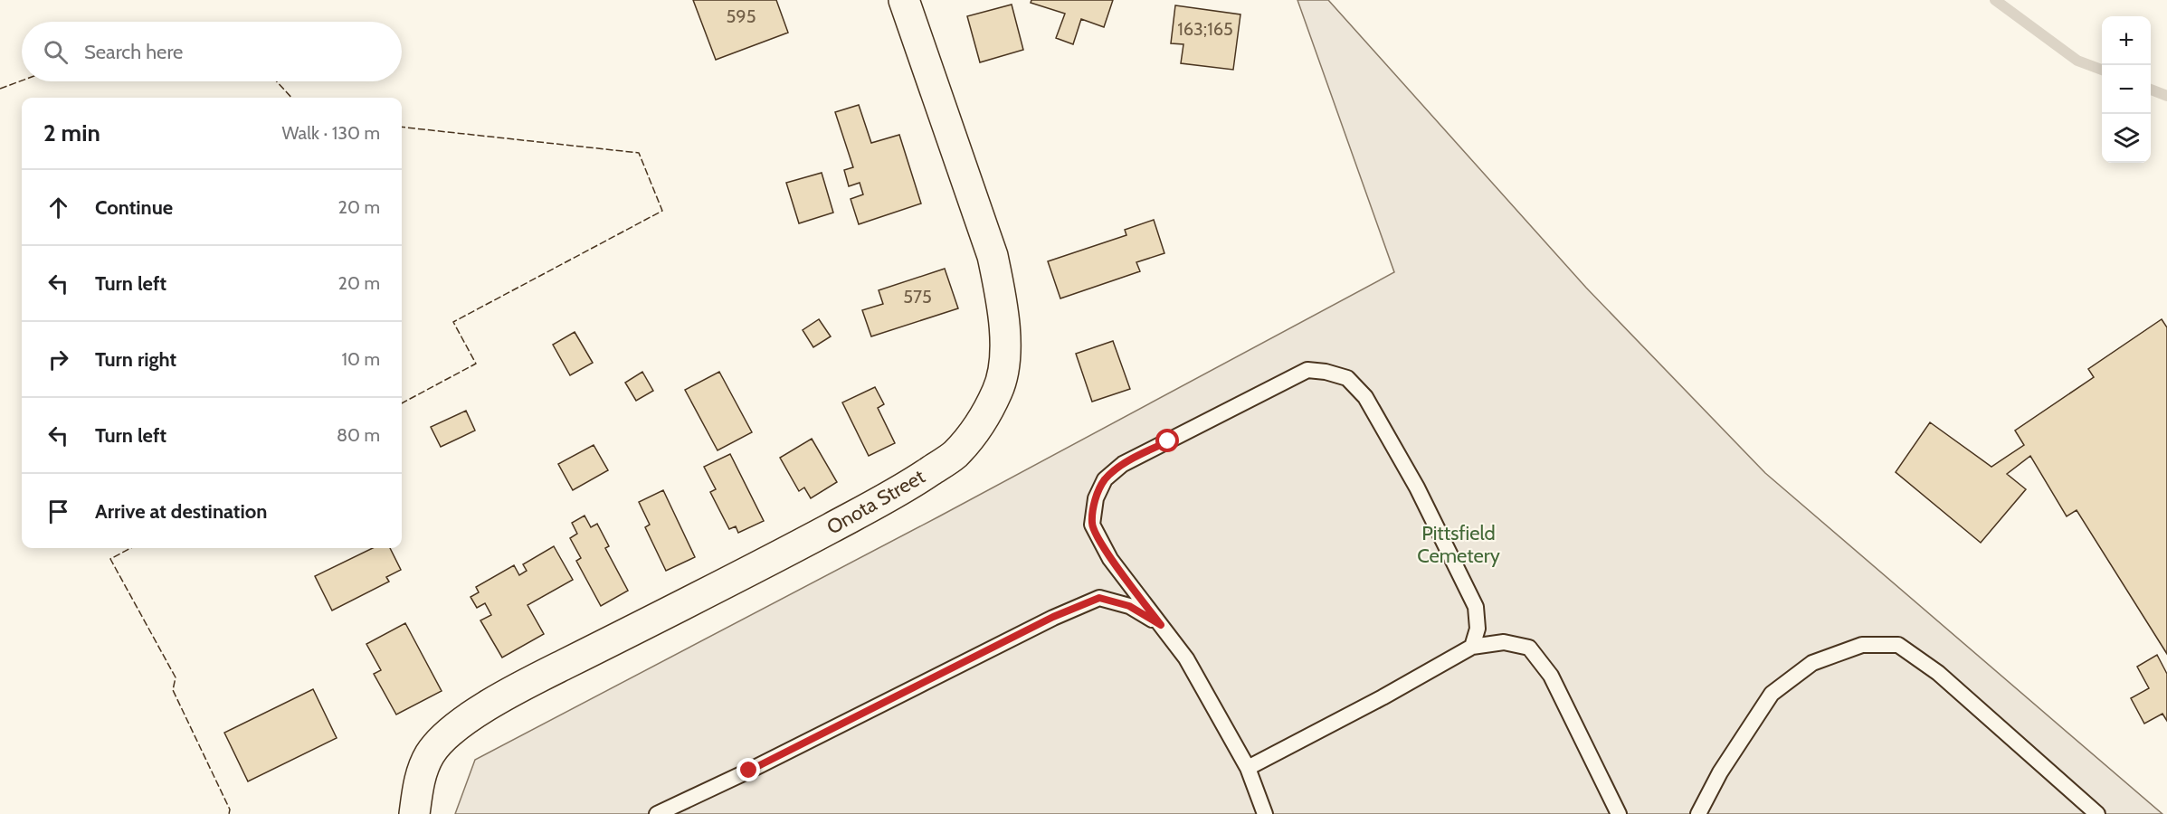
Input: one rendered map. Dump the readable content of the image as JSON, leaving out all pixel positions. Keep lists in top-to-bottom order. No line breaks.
{"streets":{"street":["Onota Street"]},"parks":["Pittsfield Cemetery"],"house_numbers":["595","163;165","575"],"page":{"map_buttons":["+","−"],"search":"Search here","heading":["2 min","Walk · 130 m"],"list":[["Continue","20 m"],["Turn left","20 m"],["Turn right","10 m"],["Turn left","80 m"],"Arrive at destination"]}}
